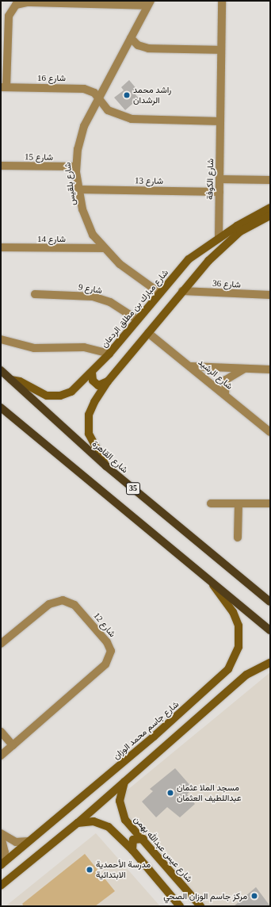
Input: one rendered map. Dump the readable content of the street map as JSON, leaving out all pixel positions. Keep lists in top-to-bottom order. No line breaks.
{"streets":{"main road":["شارع القاهرة","35"],"street":["شارع 16","شارع 15","شارع الكوفة","شارع 13","شارع بلقيس","شارع 14","شارع 36","شارع 9","شارع مبارك بن مطلق الردعان","شارع الرشيد","شارع 12","شارع جاسم محمد الوزان","شارع عيس عبدالله بهمن"]},"crossings":[["شارع 16","شارع بلقيس"],["شارع 15","شارع بلقيس"],["شارع الكوفة","شارع 13"],["شارع الكوفة","شارع مبارك بن مطلق الردعان"],["شارع 13","شارع بلقيس"],["شارع بلقيس","شارع 14"],["شارع بلقيس","شارع مبارك بن مطلق الردعان"],["شارع 9","شارع مبارك بن مطلق الردعان"],["شارع مبارك بن مطلق الردعان","شارع القاهرة"],["35","شارع جاسم محمد الوزان"]],"places":["راشد محمد الرشدان","مسجد الملا عثمان عبداللطيف العثمان","مدرسة الأحمدية الابتدائية","مركز جاسم الوزان الصحي"]}
